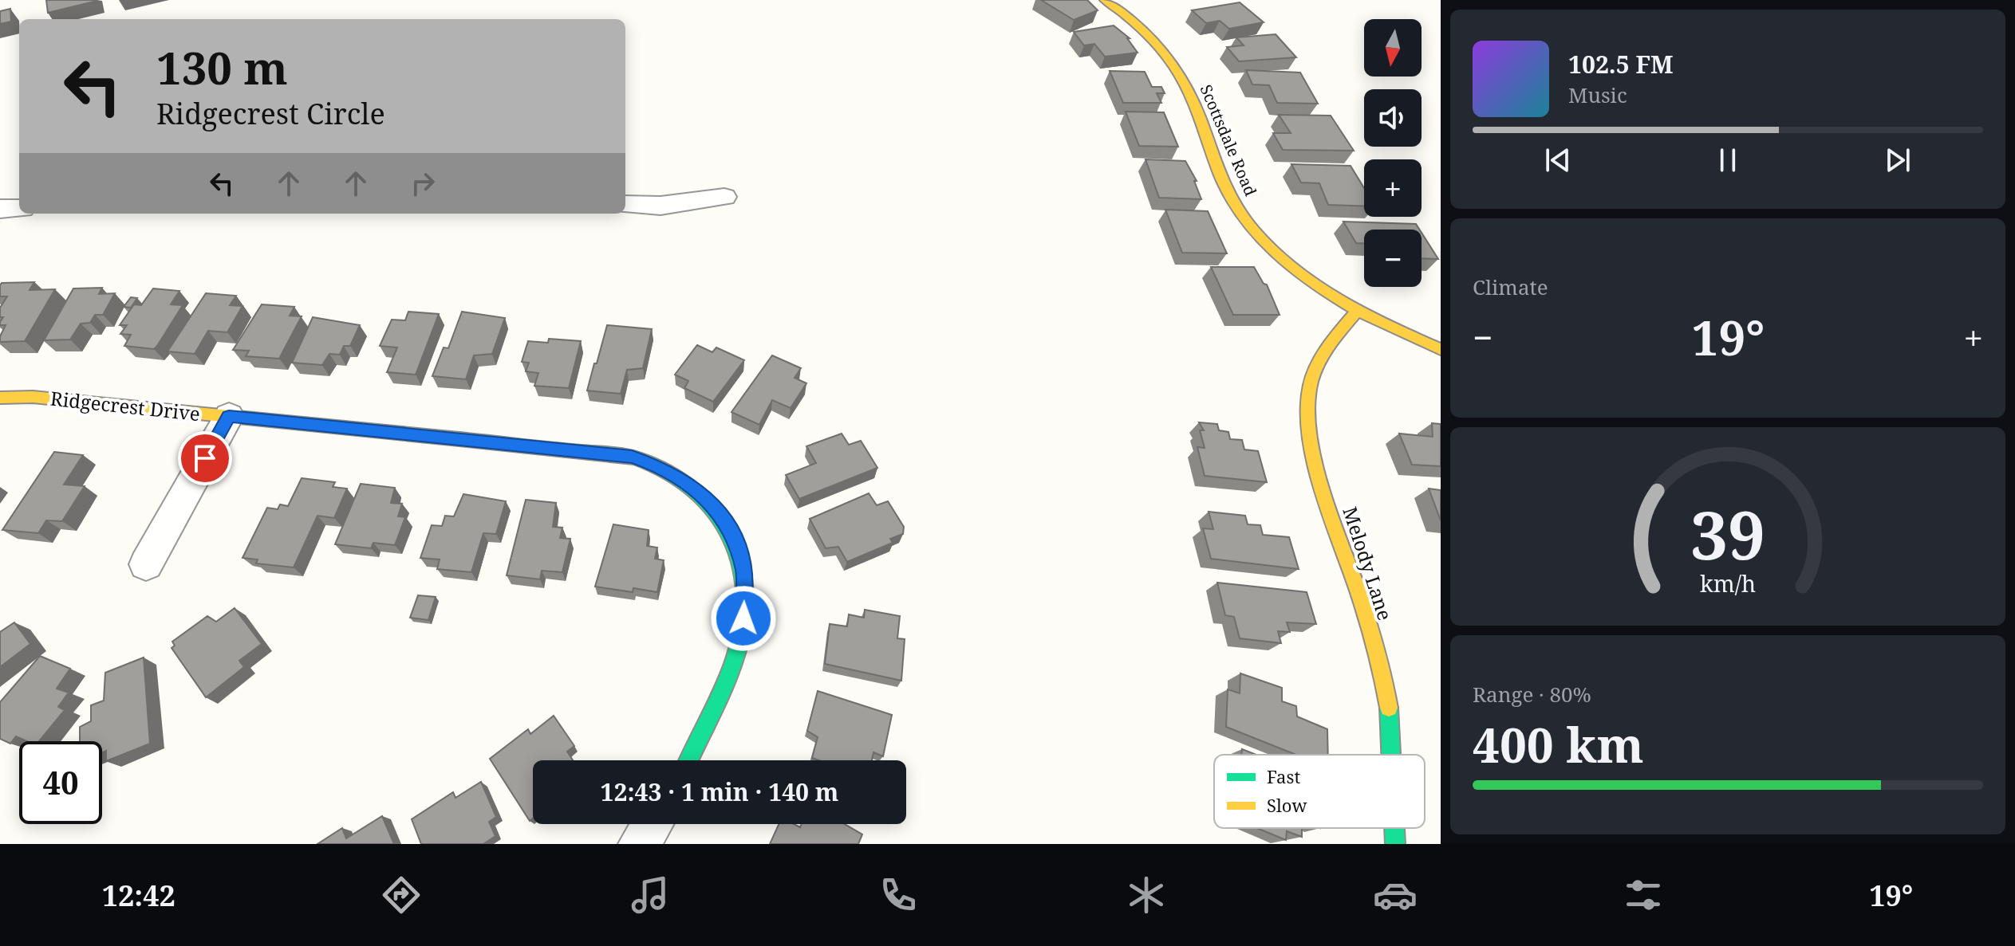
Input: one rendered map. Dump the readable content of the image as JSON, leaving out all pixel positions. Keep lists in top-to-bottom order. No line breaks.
{"streets":{"street":["Scottsdale Road","Ridgecrest Drive","Melody Lane"]},"crossings":[["Scottsdale Road","Melody Lane"]],"legend":["Fast","Slow"],"north":"bottom","page":{"map_buttons":["+","−"],"turn":["130 m","Ridgecrest Circle"],"song":["102.5 FM","Music"],"tile":["Climate",["Range · 80%","400 km"]],"heat":["−","19°","+"],"limit":"40","trip":"12:43 · 1 min · 140 m","tabs":["12:42","19°"],"gauge":["39","km/h"]}}
